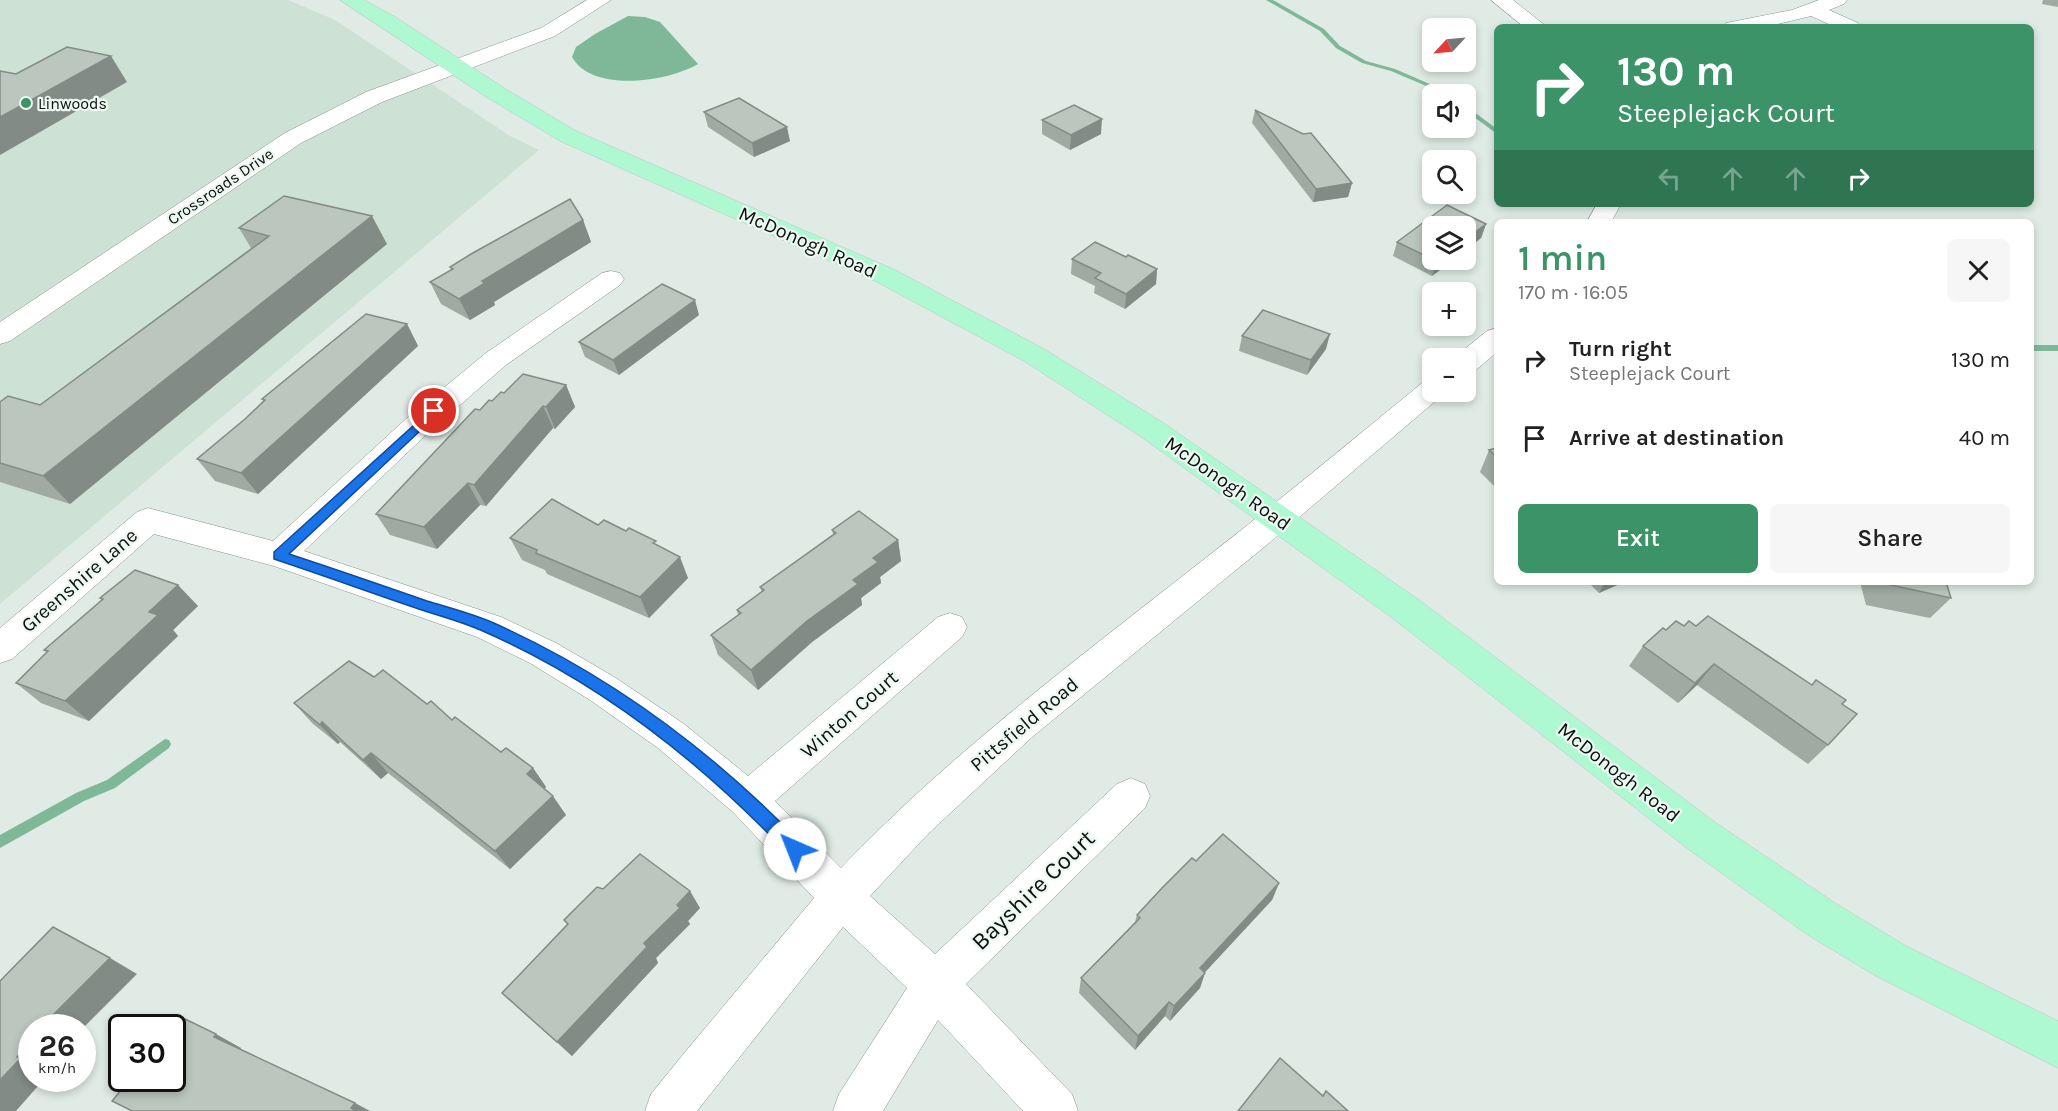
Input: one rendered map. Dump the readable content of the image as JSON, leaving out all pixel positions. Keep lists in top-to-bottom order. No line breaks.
{"streets":{"main road":["McDonogh Road"],"street":["Crossroads Drive","Greenshire Lane","Winton Court","Pittsfield Road","Bayshire Court"]},"crossings":[["Crossroads Drive","McDonogh Road"],["McDonogh Road","Pittsfield Road"],["Greenshire Lane","Winton Court"],["Greenshire Lane","Pittsfield Road"],["Greenshire Lane","Bayshire Court"]],"places":["Linwoods"],"north":"bottom left","page":{"map_buttons":["+","−"],"turn":["130 m","Steeplejack Court"],"heading":["1 min","170 m · 16:05"],"list":[{"name":"Turn right","note":"Steeplejack Court","value":"130 m"},{"name":"Arrive at destination","value":"40 m"}],"buttons":["Exit","Share"],"speed":"26 km/h","limit":"30"}}
